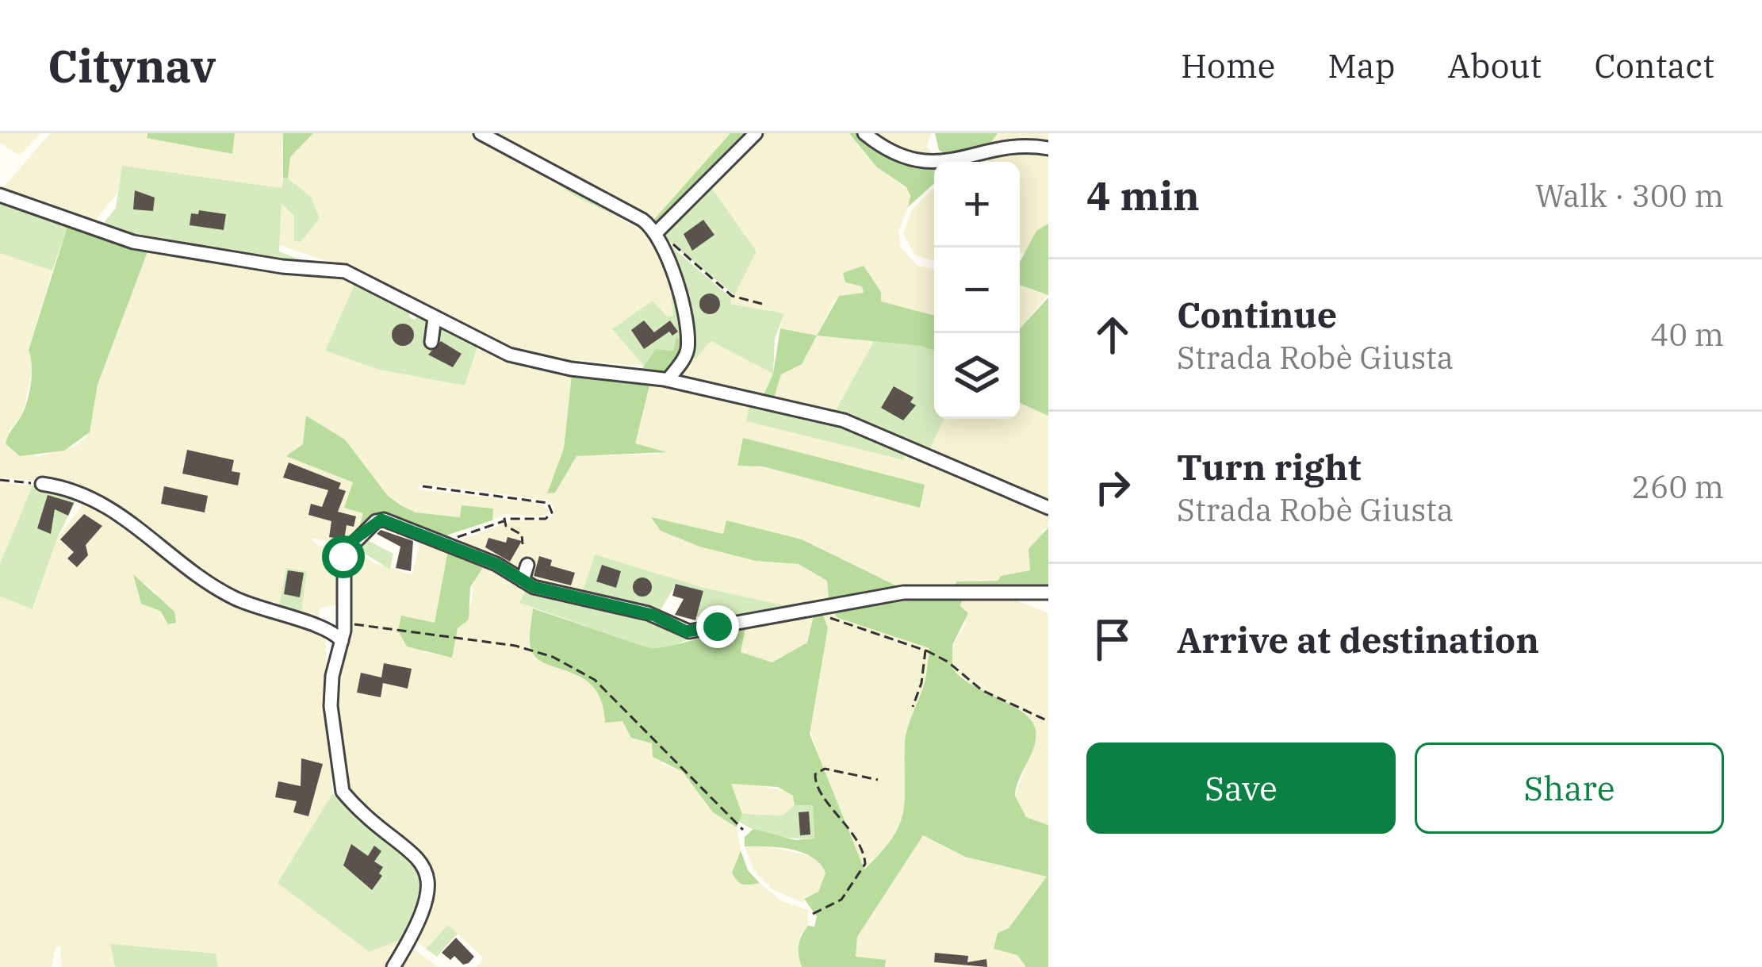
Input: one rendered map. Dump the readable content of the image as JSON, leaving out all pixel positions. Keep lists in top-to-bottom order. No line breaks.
{"page":{"header":"Citynav","nav":["Home","Map","About","Contact"],"heading":["4 min","Walk · 300 m"],"map_buttons":["+","−"],"list":[["Continue","Strada Robè Giusta","40 m"],["Turn right","Strada Robè Giusta","260 m"],"Arrive at destination"],"buttons":["Save","Share"]}}
